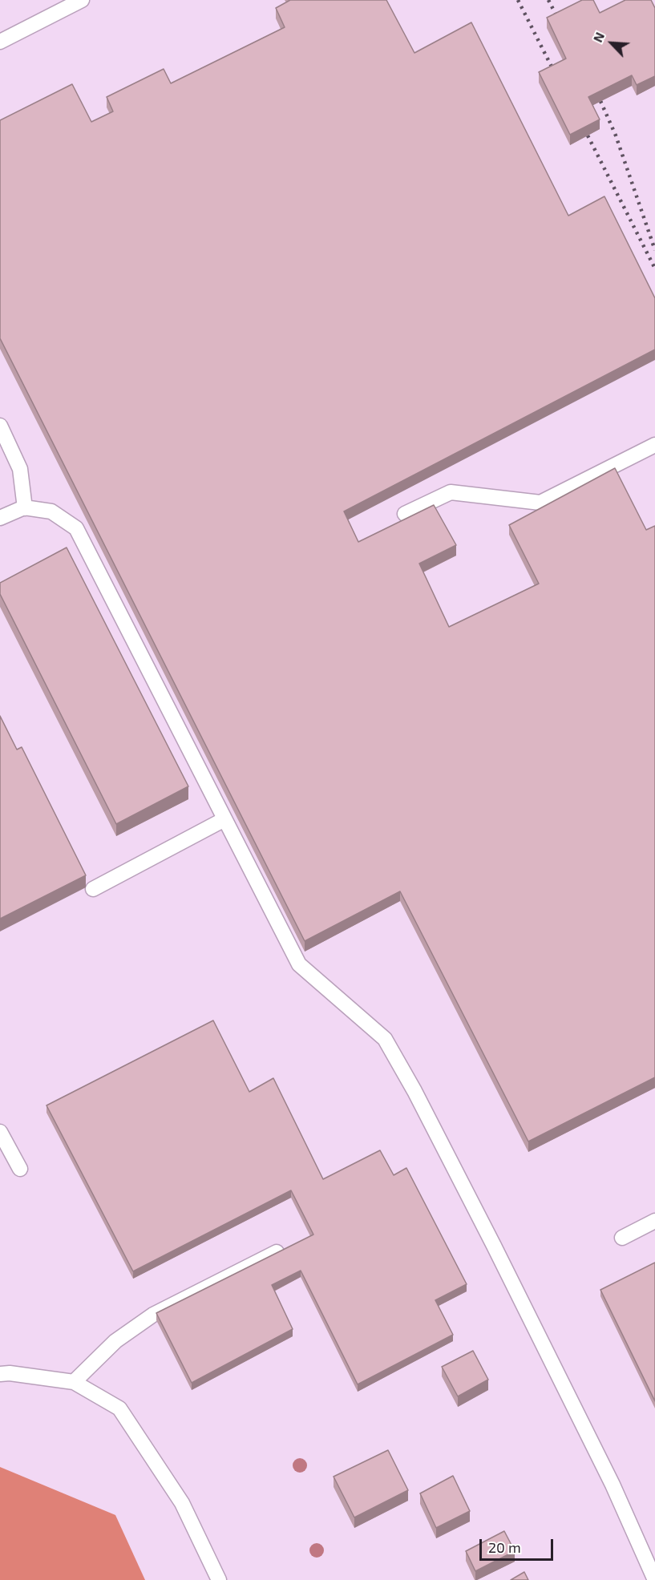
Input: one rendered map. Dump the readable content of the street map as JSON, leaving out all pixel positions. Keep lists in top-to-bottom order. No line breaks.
{"scale_bar":"20 m","north":"top left"}
